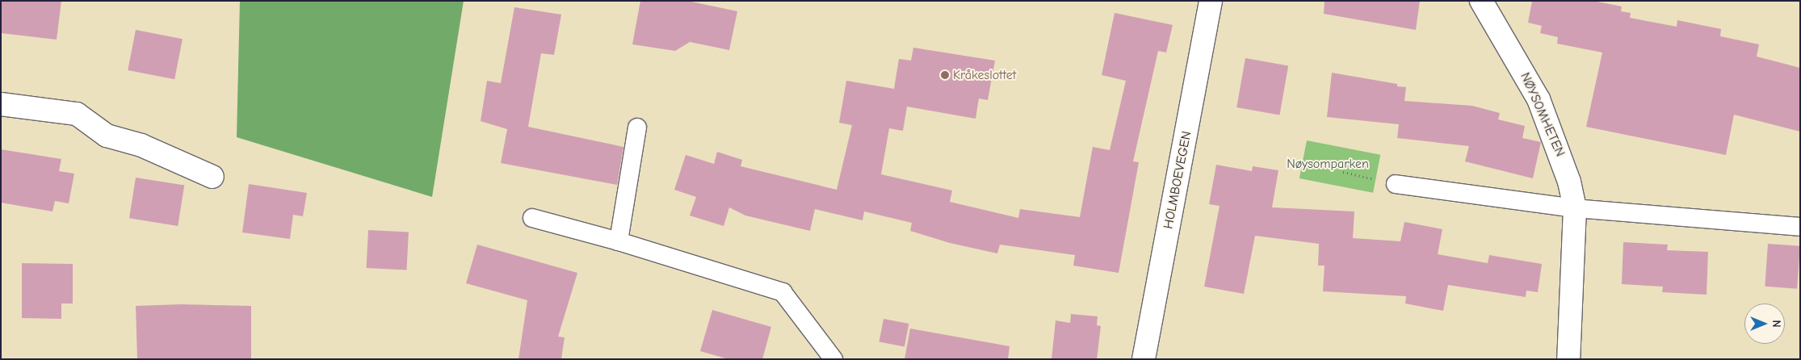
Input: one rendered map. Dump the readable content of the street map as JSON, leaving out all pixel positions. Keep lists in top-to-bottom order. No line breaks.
{"streets":{"street":["NØYSOMHETEN","HOLMBOEVEGEN"]},"parks":["Nøysomparken"],"places":["Kråkeslottet"],"north":"right"}
